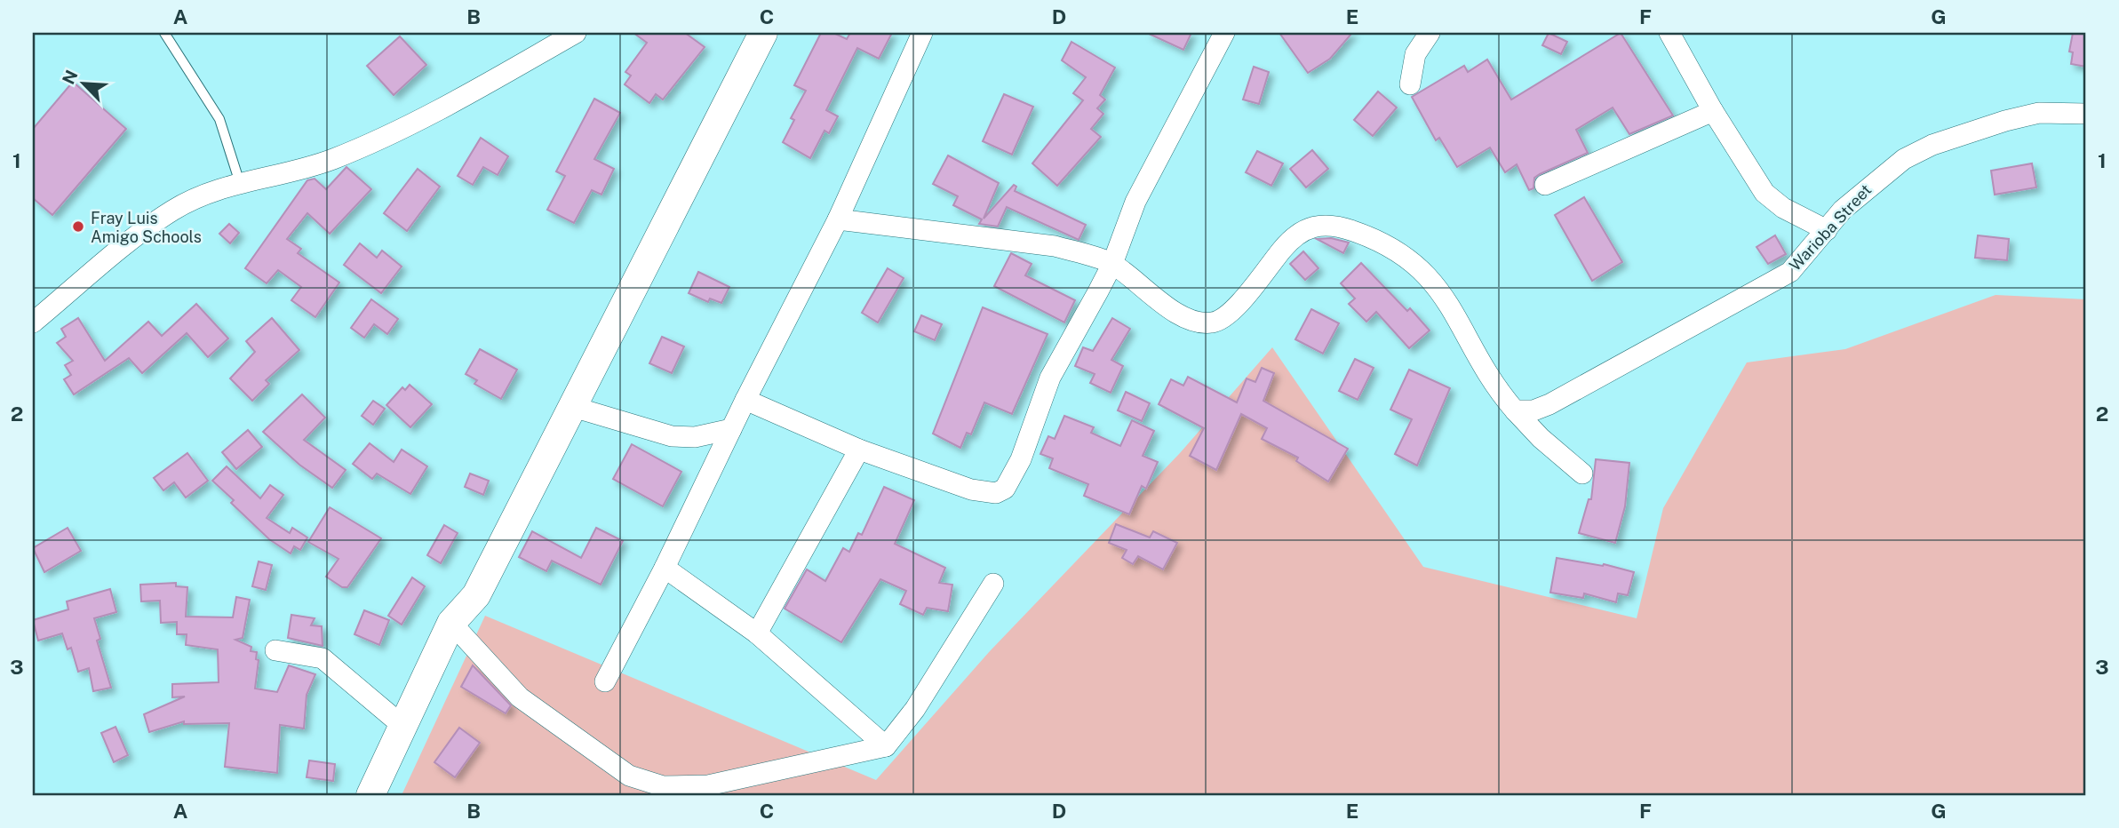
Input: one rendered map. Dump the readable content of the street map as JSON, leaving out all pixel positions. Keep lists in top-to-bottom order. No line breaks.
{"streets":{"street":["Warioba Street"]},"places":["Fray Luis Amigo Schools"],"north":"top left","grid":{"columns":["A","B","C","D","E","F","G"],"rows":["1","2","3"]}}
